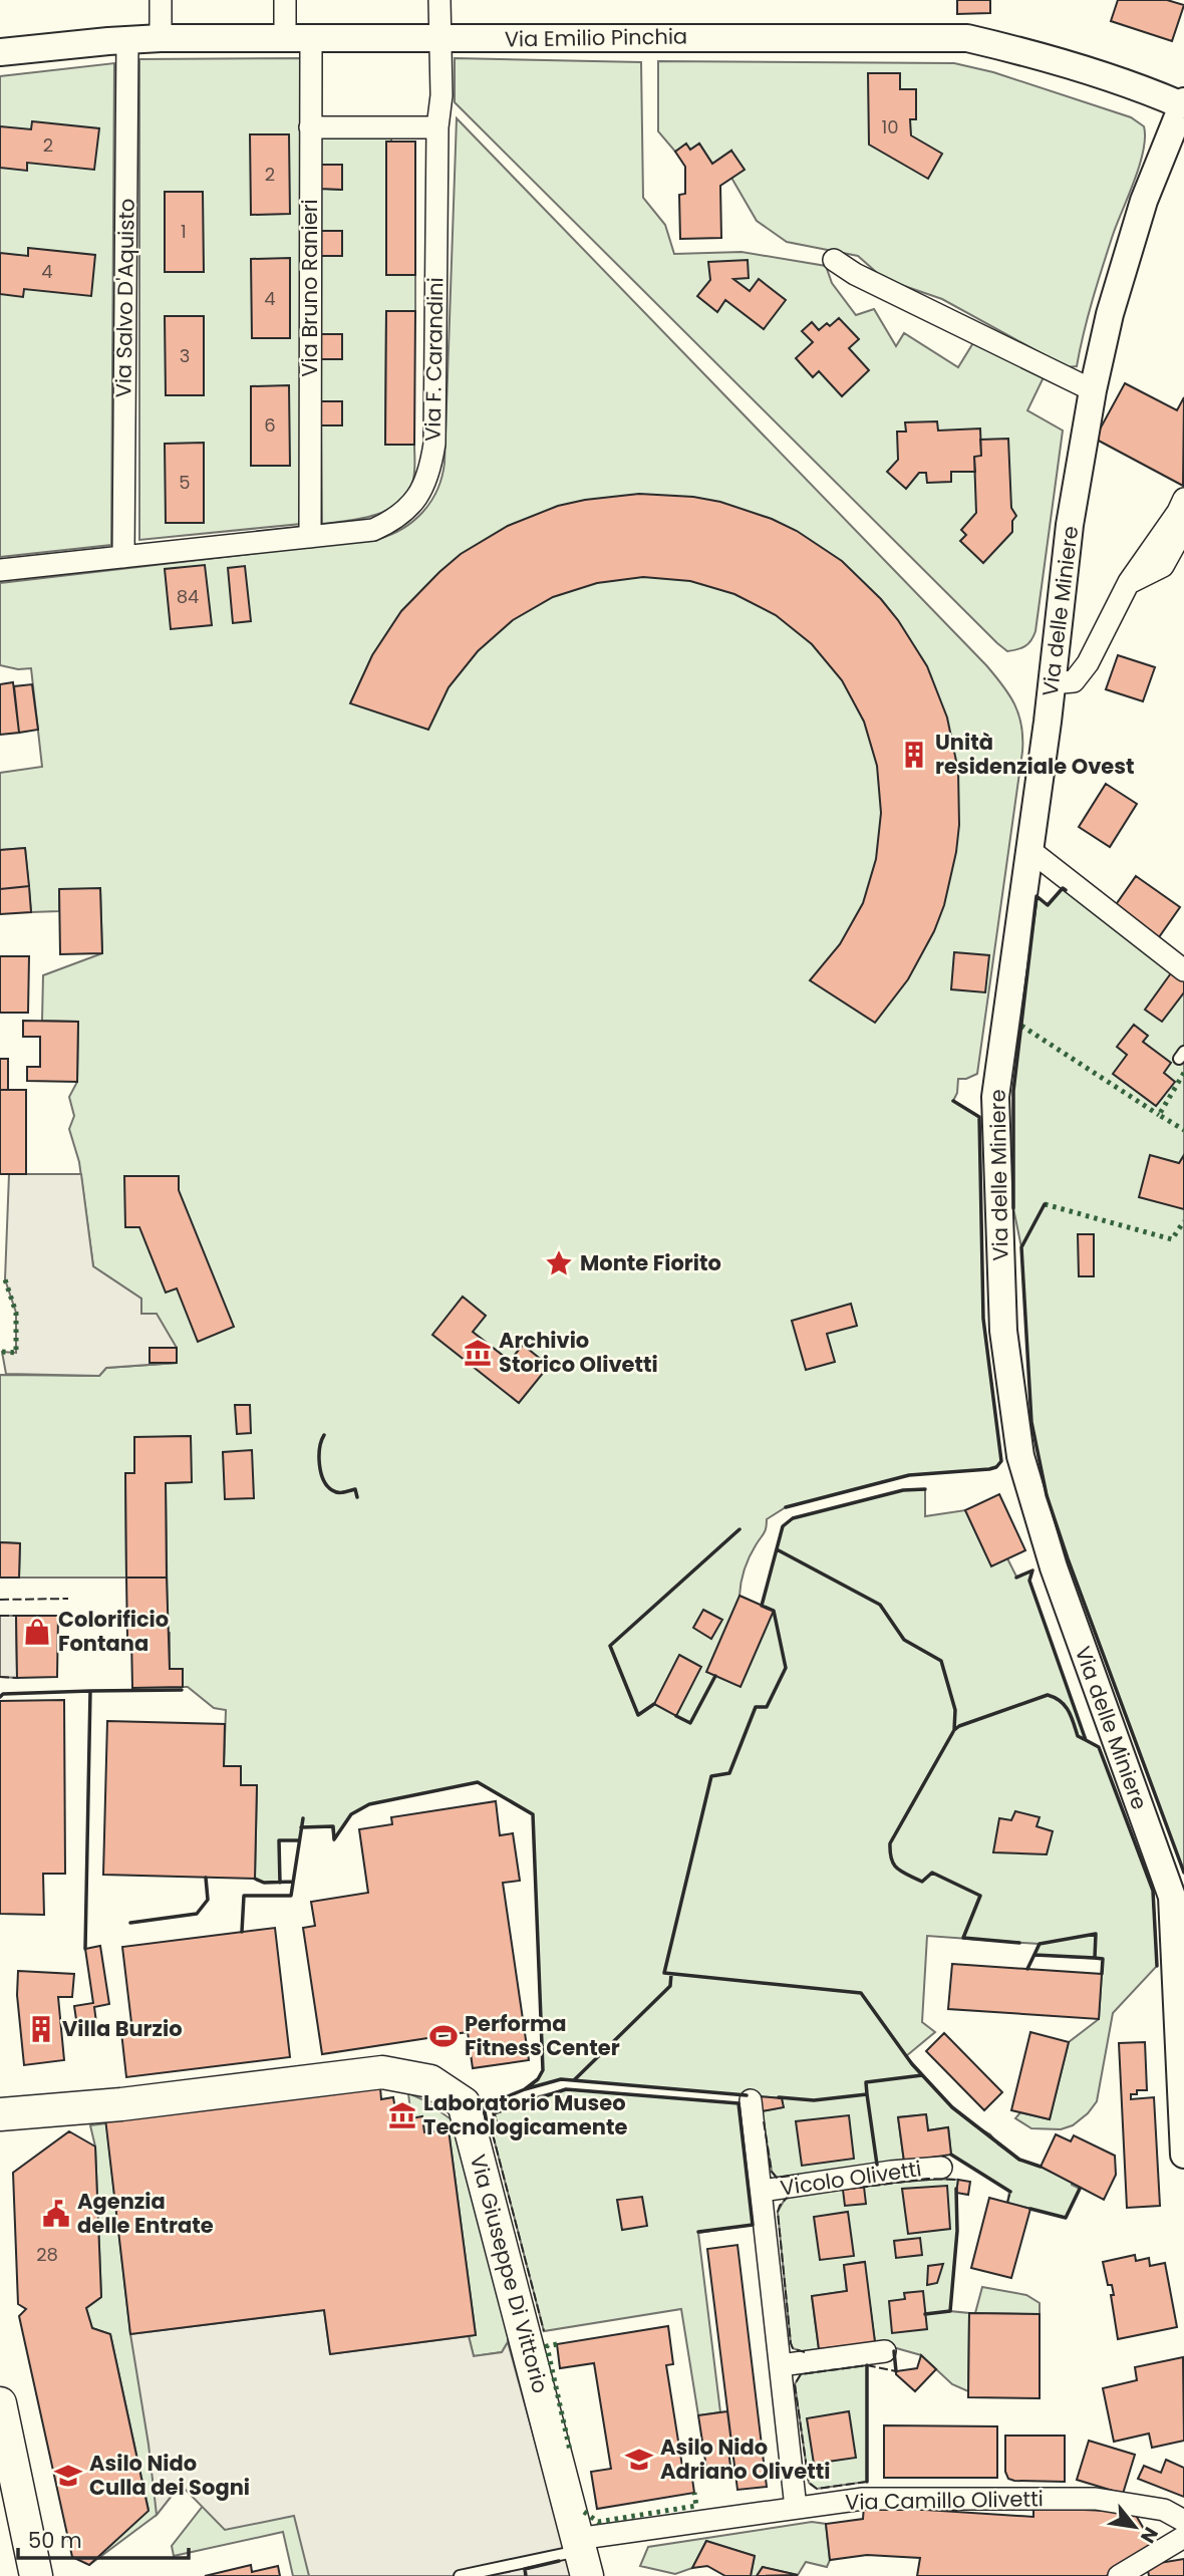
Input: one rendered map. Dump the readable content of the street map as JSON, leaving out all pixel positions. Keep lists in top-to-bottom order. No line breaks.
{"streets":{"main road":["Via Giuseppe Di Vittorio"],"street":["Via Emilio Pinchia","Via Bruno Ranieri","Via Salvo D'Aquisto","Via F. Carandini","Via delle Miniere","Vicolo Olivetti","Via Camillo Olivetti"]},"crossings":[["Via Emilio Pinchia","Via Bruno Ranieri"],["Via Emilio Pinchia","Via Salvo D'Aquisto"],["Via Emilio Pinchia","Via F. Carandini"],["Via Emilio Pinchia","Via delle Miniere"],["Via Bruno Ranieri","Via F. Carandini"],["Via Salvo D'Aquisto","Via F. Carandini"],["Vicolo Olivetti","Via Camillo Olivetti"],["Via Giuseppe Di Vittorio","Via Camillo Olivetti"]],"places":{"building":["Unità residenziale Ovest","Villa Burzio"],"place":["Monte Fiorito"],"museum":["Archivio Storico Olivetti","Laboratorio Museo Tecnologicamente"],"shop":["Colorificio Fontana"],"sports":["Performa Fitness Center"],"public building":["Agenzia delle Entrate"],"school or university":["Asilo Nido Adriano Olivetti","Asilo Nido Culla dei Sogni"]},"house_numbers":["10","2","2","1","4","4","3","6","5","84","28"],"scale_bar":"50 m","north":"bottom right"}
